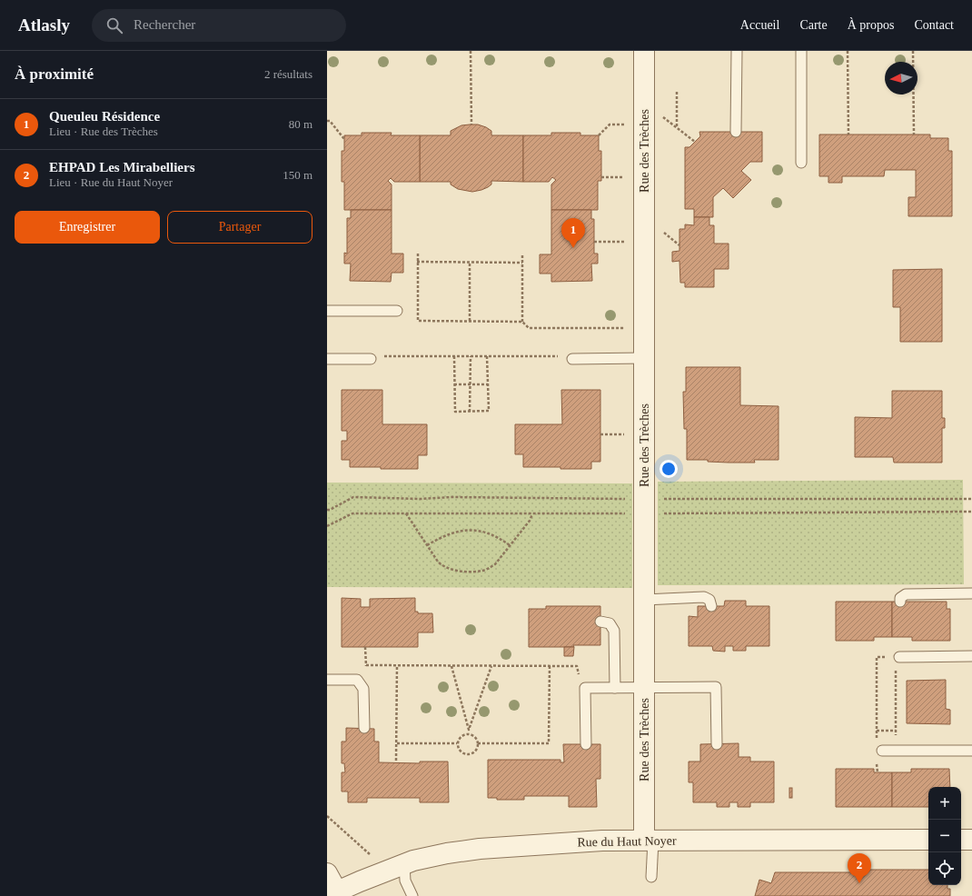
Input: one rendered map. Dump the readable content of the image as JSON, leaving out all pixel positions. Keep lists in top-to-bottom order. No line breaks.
{"streets":{"street":["Rue des Trèches","Rue du Haut Noyer"]},"crossings":[["Rue des Trèches","Rue du Haut Noyer"]],"north":"left","page":{"header":"Atlasly","search":"Rechercher","nav":["Accueil","Carte","À propos","Contact"],"heading":["À proximité","2 résultats"],"list":[{"mark":"1","name":"Queuleu Résidence","note":"Lieu · Rue des Trèches","value":"80 m"},{"mark":"2","name":"EHPAD Les Mirabelliers","note":"Lieu · Rue du Haut Noyer","value":"150 m"}],"buttons":["Enregistrer","Partager"],"pins":["1","2"],"map_buttons":["+","−"]}}
